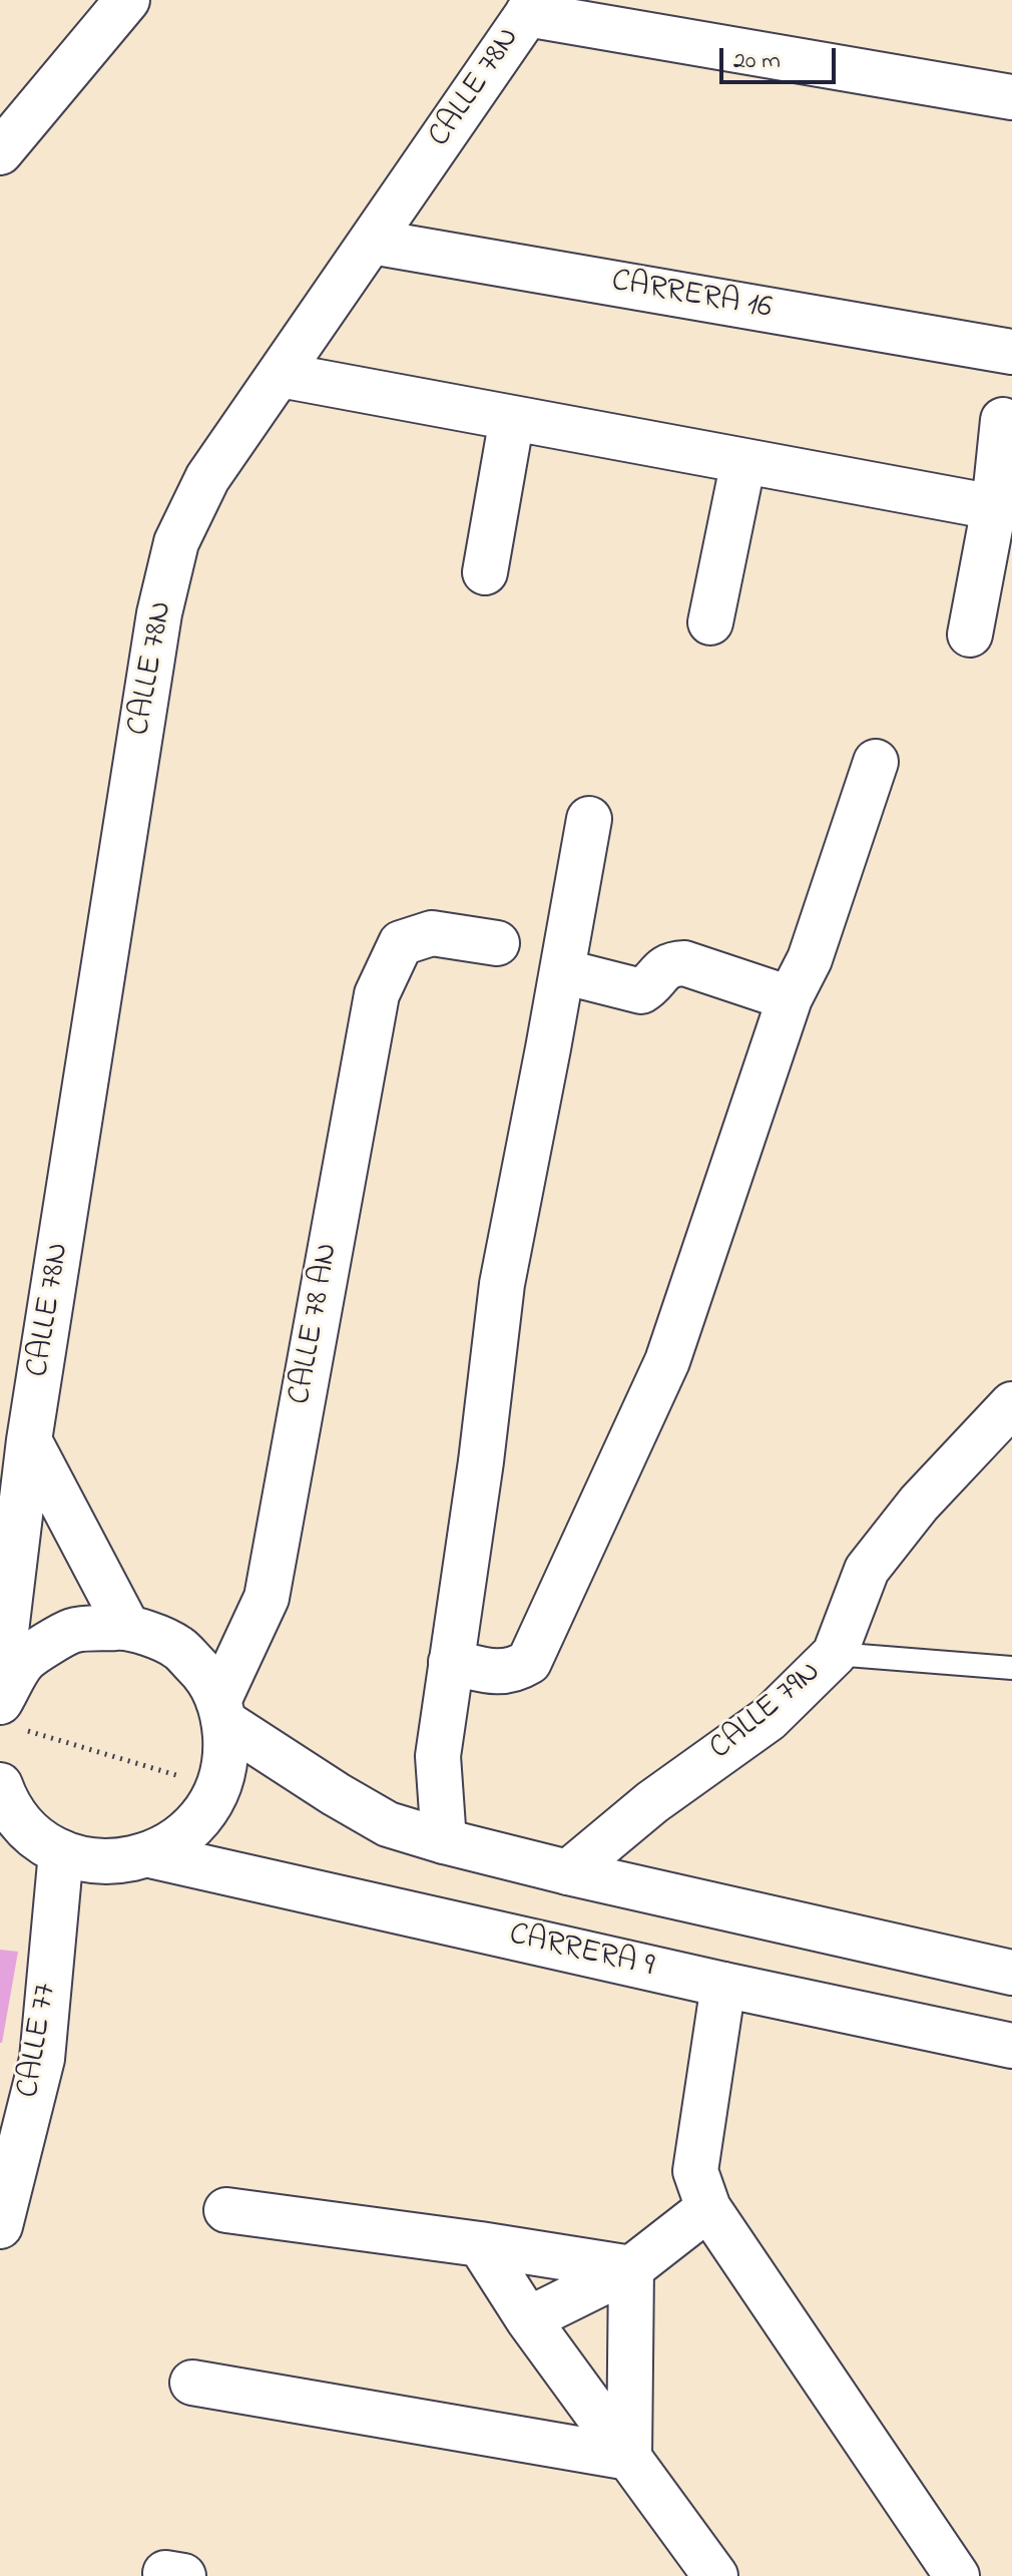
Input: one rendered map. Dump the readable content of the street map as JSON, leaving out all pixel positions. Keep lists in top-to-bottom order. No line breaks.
{"streets":{"street":["CALLE 78N","CARRERA 16","CALLE 78 AN","CALLE 79N","CARRERA 9","CALLE 77"]},"crossings":[["CALLE 78N","CARRERA 16"]],"scale_bar":"20 m"}
